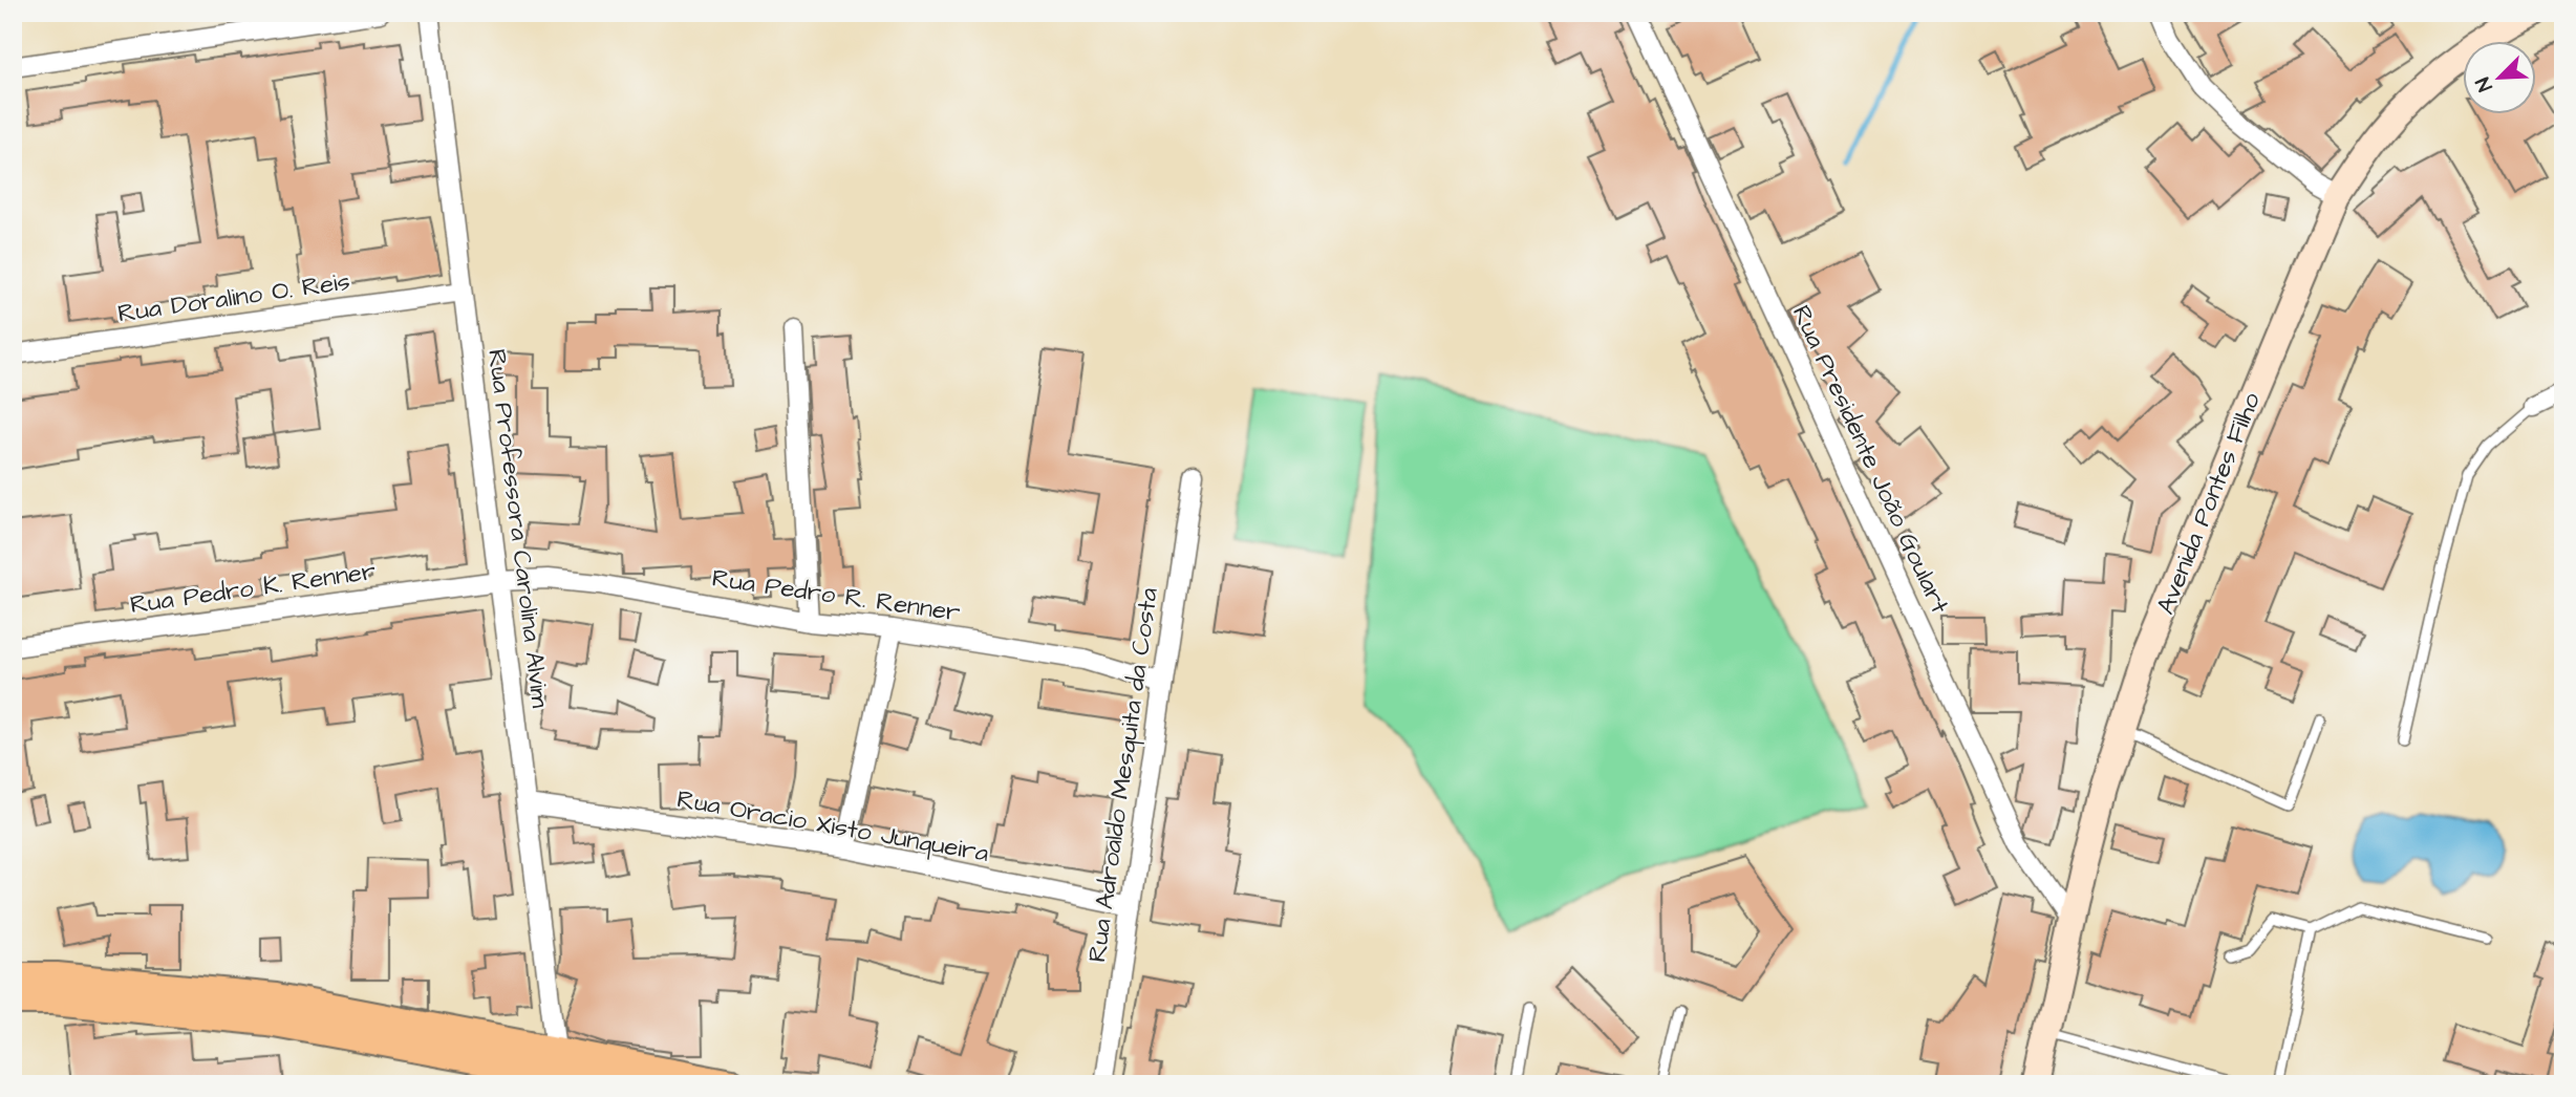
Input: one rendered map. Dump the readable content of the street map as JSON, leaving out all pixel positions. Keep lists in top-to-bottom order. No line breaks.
{"streets":{"street":["Rua Doralino O. Reis","Rua Presidente João Goulart","Avenida Pontes Filho","Rua Professora Carolina Alvim","Rua Pedro K. Renner","Rua Pedro R. Renner","Rua Adroaldo Mesquita da Costa","Rua Oracio Xisto Junqueira"]},"crossings":[["Rua Doralino O. Reis","Rua Professora Carolina Alvim"],["Rua Presidente João Goulart","Avenida Pontes Filho"],["Rua Professora Carolina Alvim","Rua Pedro K. Renner"],["Rua Professora Carolina Alvim","Rua Pedro R. Renner"],["Rua Professora Carolina Alvim","Rua Oracio Xisto Junqueira"],["Rua Pedro K. Renner","Rua Pedro R. Renner"],["Rua Pedro R. Renner","Rua Adroaldo Mesquita da Costa"],["Rua Adroaldo Mesquita da Costa","Rua Oracio Xisto Junqueira"]],"north":"bottom left"}
